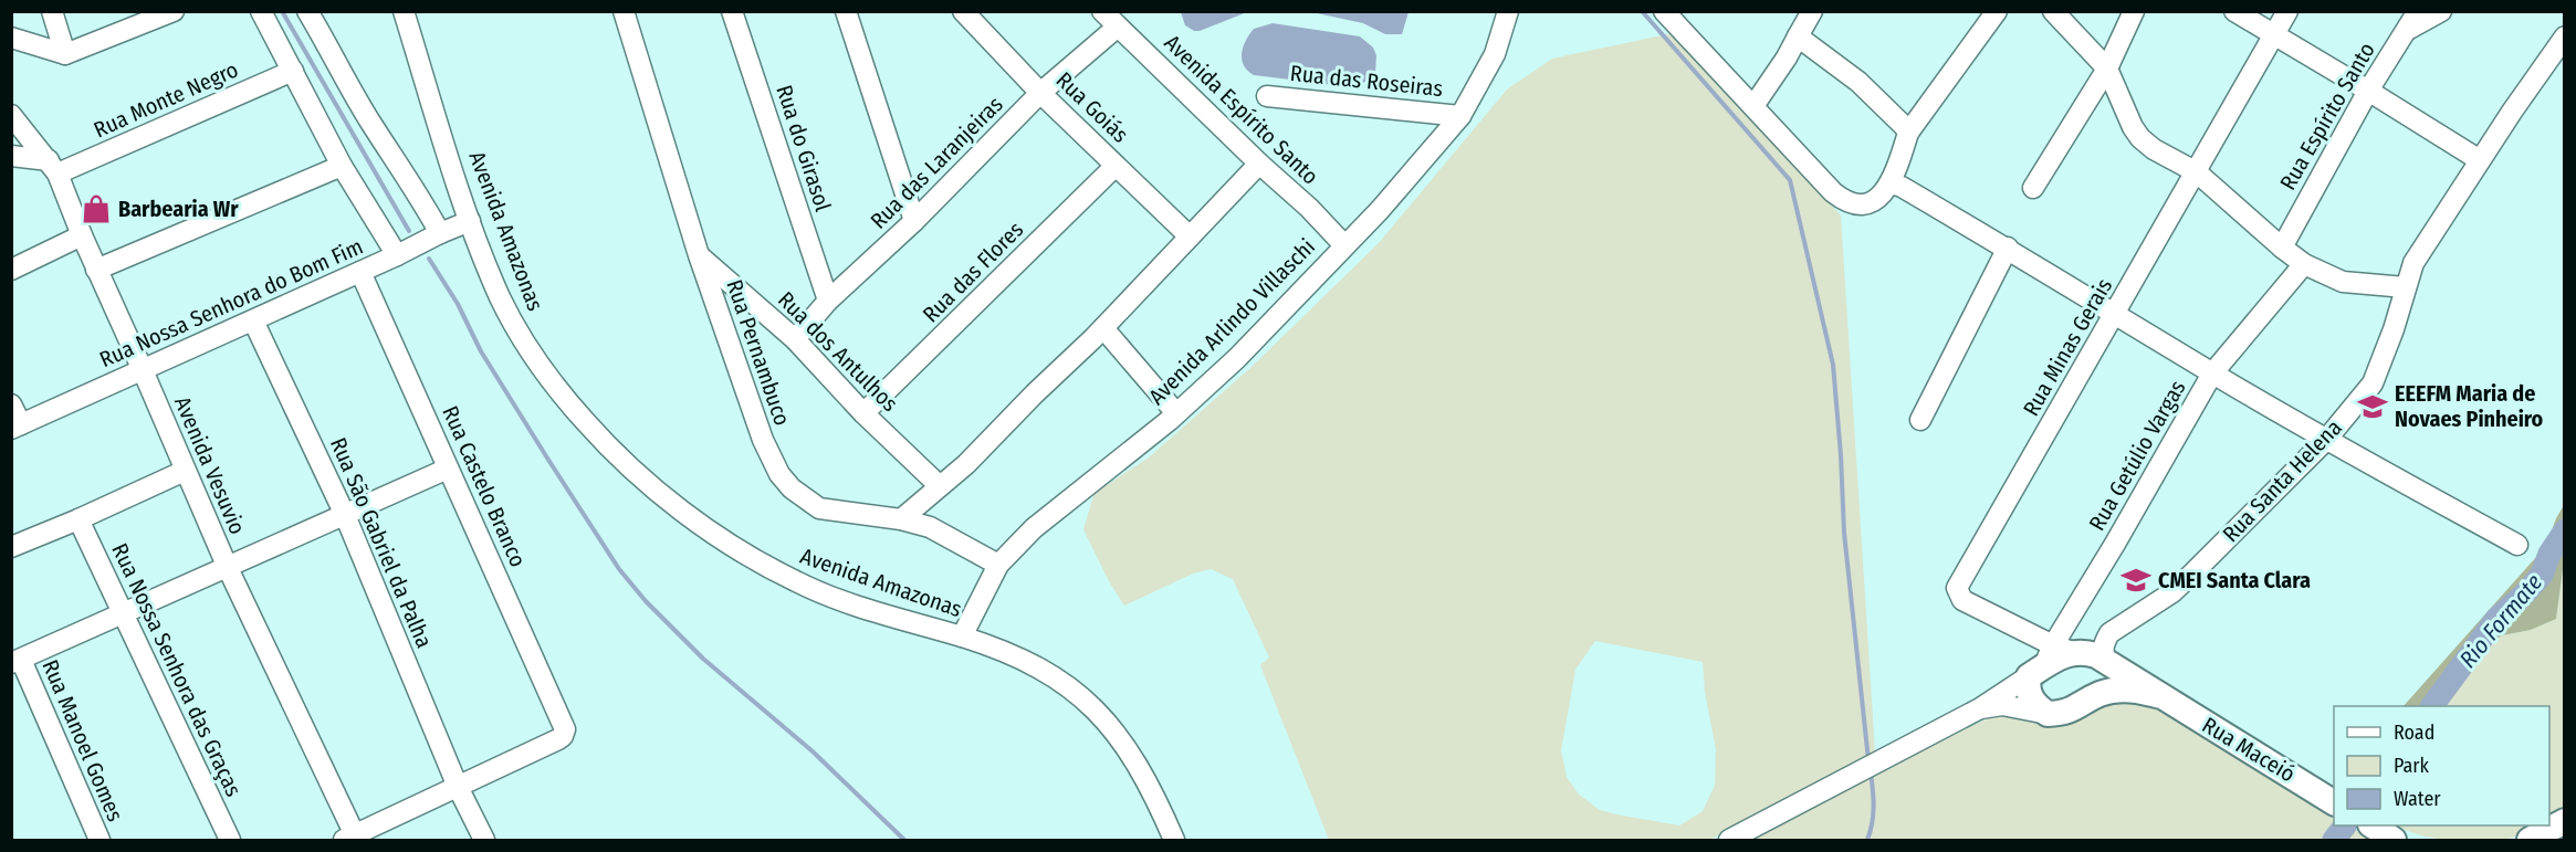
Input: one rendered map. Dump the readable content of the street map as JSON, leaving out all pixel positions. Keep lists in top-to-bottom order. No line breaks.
{"streets":{"main road":["Rua Santa Helena","Rua Maceió"],"street":["Rua das Roseiras","Rua Monte Negro","Rua Goiás","Avenida Espírito Santo","Rua Espírito Santo","Rua do Girasol","Rua das Laranjeiras","Avenida Amazonas","Rua das Flores","Rua Nossa Senhora do Bom Fim","Avenida Arlindo Villaschi","Rua Minas Gerais","Rua dos Antulhos","Rua Pernambuco","Rua Getúlio Vargas","Avenida Vesuvio","Rua Castelo Branco","Rua São Gabriel da Palha","Rua Nossa Senhora das Graças","Rua Manoel Gomes"]},"crossings":[["Rua das Roseiras","Avenida Arlindo Villaschi"],["Rua Monte Negro","Avenida Vesuvio"],["Rua Goiás","Rua das Laranjeiras"],["Rua Goiás","Rua das Flores"],["Avenida Espírito Santo","Rua das Laranjeiras"],["Avenida Espírito Santo","Avenida Arlindo Villaschi"],["Rua do Girasol","Rua das Laranjeiras"],["Rua das Laranjeiras","Rua dos Antulhos"],["Avenida Amazonas","Rua Nossa Senhora do Bom Fim"],["Avenida Amazonas","Avenida Arlindo Villaschi"],["Rua das Flores","Rua dos Antulhos"],["Rua Nossa Senhora do Bom Fim","Avenida Vesuvio"],["Rua Nossa Senhora do Bom Fim","Rua Castelo Branco"],["Rua Nossa Senhora do Bom Fim","Rua São Gabriel da Palha"],["Avenida Arlindo Villaschi","Rua Pernambuco"],["Rua Minas Gerais","Rua Getúlio Vargas"],["Rua Minas Gerais","Rua Santa Helena"],["Rua Minas Gerais","Rua Maceió"],["Rua dos Antulhos","Rua Pernambuco"],["Rua Getúlio Vargas","Rua Santa Helena"],["Rua Getúlio Vargas","Rua Maceió"],["Rua Santa Helena","Rua Maceió"],["Rua Castelo Branco","Rua São Gabriel da Palha"]],"water":["Rio Formate"],"places":{"shop":["Barbearia Wr"],"school or university":["EEEFM Maria de Novaes Pinheiro","CMEI Santa Clara"]},"legend":["Road","Park","Water"]}
